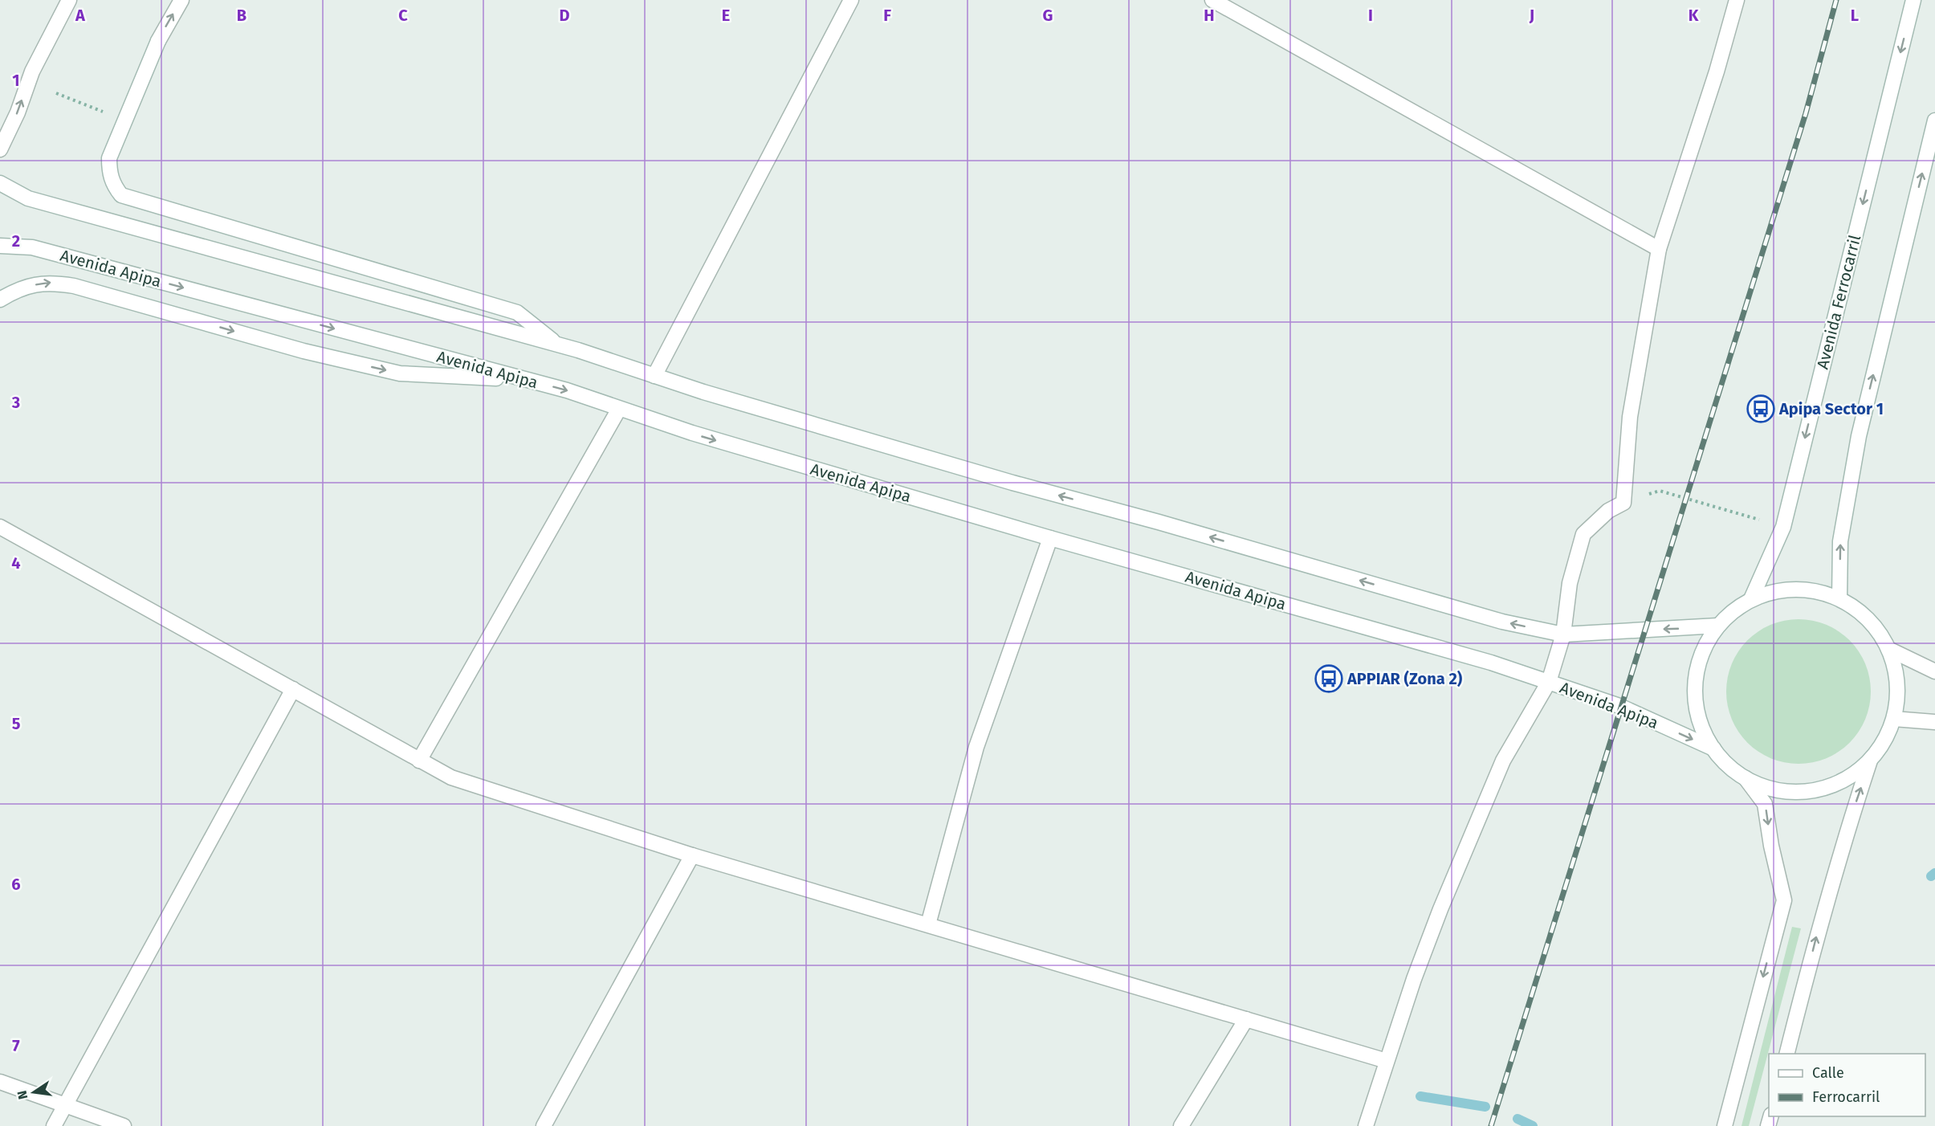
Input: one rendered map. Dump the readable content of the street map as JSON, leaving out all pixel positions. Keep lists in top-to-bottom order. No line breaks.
{"streets":{"street":["Avenida Apipa","Avenida Ferrocarril"]},"places":{"bus stop":["Apipa Sector 1","APPIAR (Zona 2)"]},"legend":["Calle","Ferrocarril"],"north":"left","grid":{"columns":["A","B","C","D","E","F","G","H","I","J","K","L"],"rows":["1","2","3","4","5","6","7"]}}
